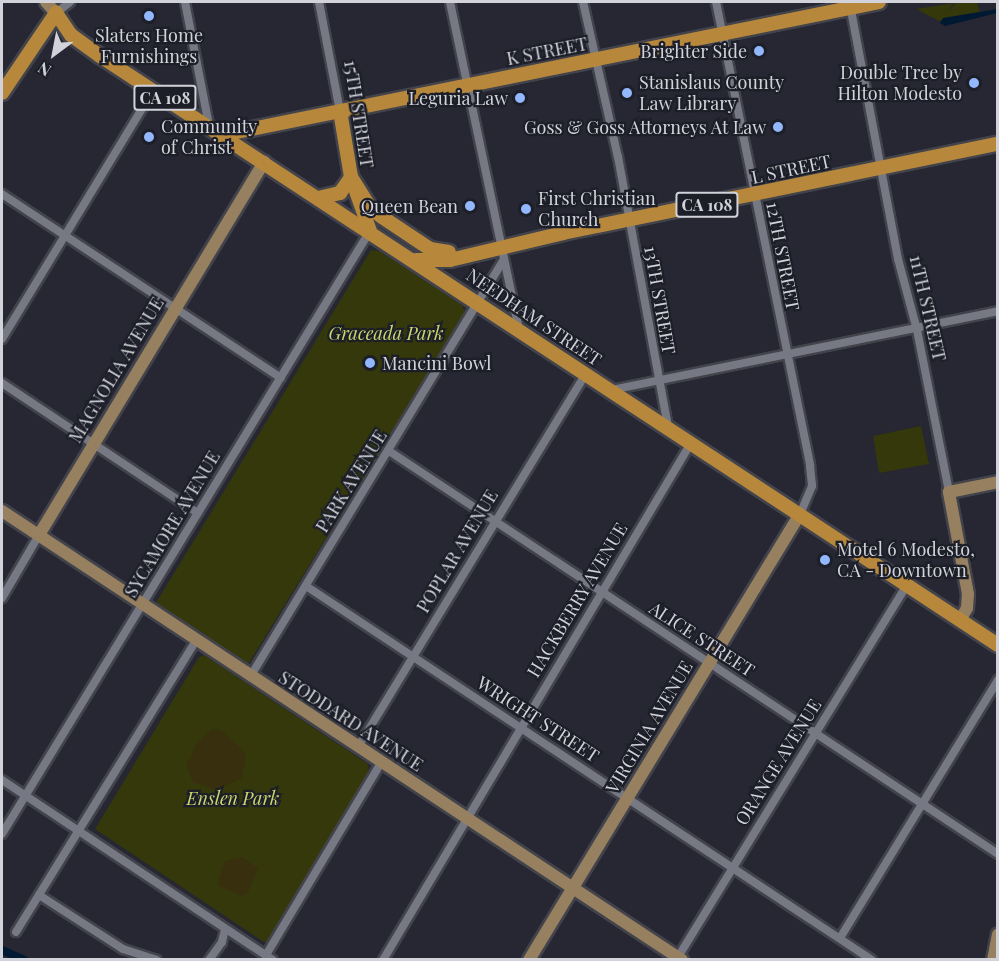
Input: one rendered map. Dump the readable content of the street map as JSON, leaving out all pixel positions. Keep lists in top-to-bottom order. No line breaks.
{"streets":{"main road":["K STREET","CA 108","15TH STREET","L STREET","NEEDHAM STREET"],"street":["12TH STREET","13TH STREET","11TH STREET","MAGNOLIA AVENUE","PARK AVENUE","SYCAMORE AVENUE","POPLAR AVENUE","HACKBERRY AVENUE","ALICE STREET","WRIGHT STREET","STODDARD AVENUE","VIRGINIA AVENUE","ORANGE AVENUE"]},"crossings":[["K STREET","15TH STREET"],["K STREET","12TH STREET"],["K STREET","13TH STREET"],["K STREET","11TH STREET"],["K STREET","NEEDHAM STREET"],["15TH STREET","NEEDHAM STREET"],["15TH STREET","SYCAMORE AVENUE"],["L STREET","12TH STREET"],["L STREET","13TH STREET"],["L STREET","11TH STREET"],["L STREET","NEEDHAM STREET"],["L STREET","PARK AVENUE"],["12TH STREET","NEEDHAM STREET"],["12TH STREET","VIRGINIA AVENUE"],["13TH STREET","NEEDHAM STREET"],["11TH STREET","NEEDHAM STREET"],["NEEDHAM STREET","MAGNOLIA AVENUE"],["NEEDHAM STREET","PARK AVENUE"],["NEEDHAM STREET","SYCAMORE AVENUE"],["NEEDHAM STREET","POPLAR AVENUE"],["NEEDHAM STREET","HACKBERRY AVENUE"],["NEEDHAM STREET","VIRGINIA AVENUE"],["NEEDHAM STREET","ORANGE AVENUE"],["MAGNOLIA AVENUE","STODDARD AVENUE"],["PARK AVENUE","ALICE STREET"],["PARK AVENUE","WRIGHT STREET"],["PARK AVENUE","STODDARD AVENUE"],["SYCAMORE AVENUE","STODDARD AVENUE"],["POPLAR AVENUE","ALICE STREET"],["POPLAR AVENUE","WRIGHT STREET"],["POPLAR AVENUE","STODDARD AVENUE"],["HACKBERRY AVENUE","ALICE STREET"],["HACKBERRY AVENUE","WRIGHT STREET"],["HACKBERRY AVENUE","STODDARD AVENUE"],["ALICE STREET","VIRGINIA AVENUE"],["ALICE STREET","ORANGE AVENUE"],["WRIGHT STREET","VIRGINIA AVENUE"],["WRIGHT STREET","ORANGE AVENUE"],["STODDARD AVENUE","VIRGINIA AVENUE"],["STODDARD AVENUE","ORANGE AVENUE"]],"parks":["Graceada Park","Enslen Park"],"places":["Slaters Home Furnishings","Brighter Side","Double Tree by Hilton Modesto","Stanislaus County Law Library","Leguria Law","Goss & Goss Attorneys At Law","Community of Christ","Queen Bean","First Christian Church","Mancini Bowl","Motel 6 Modesto, CA - Downtown"],"north":"bottom left"}
